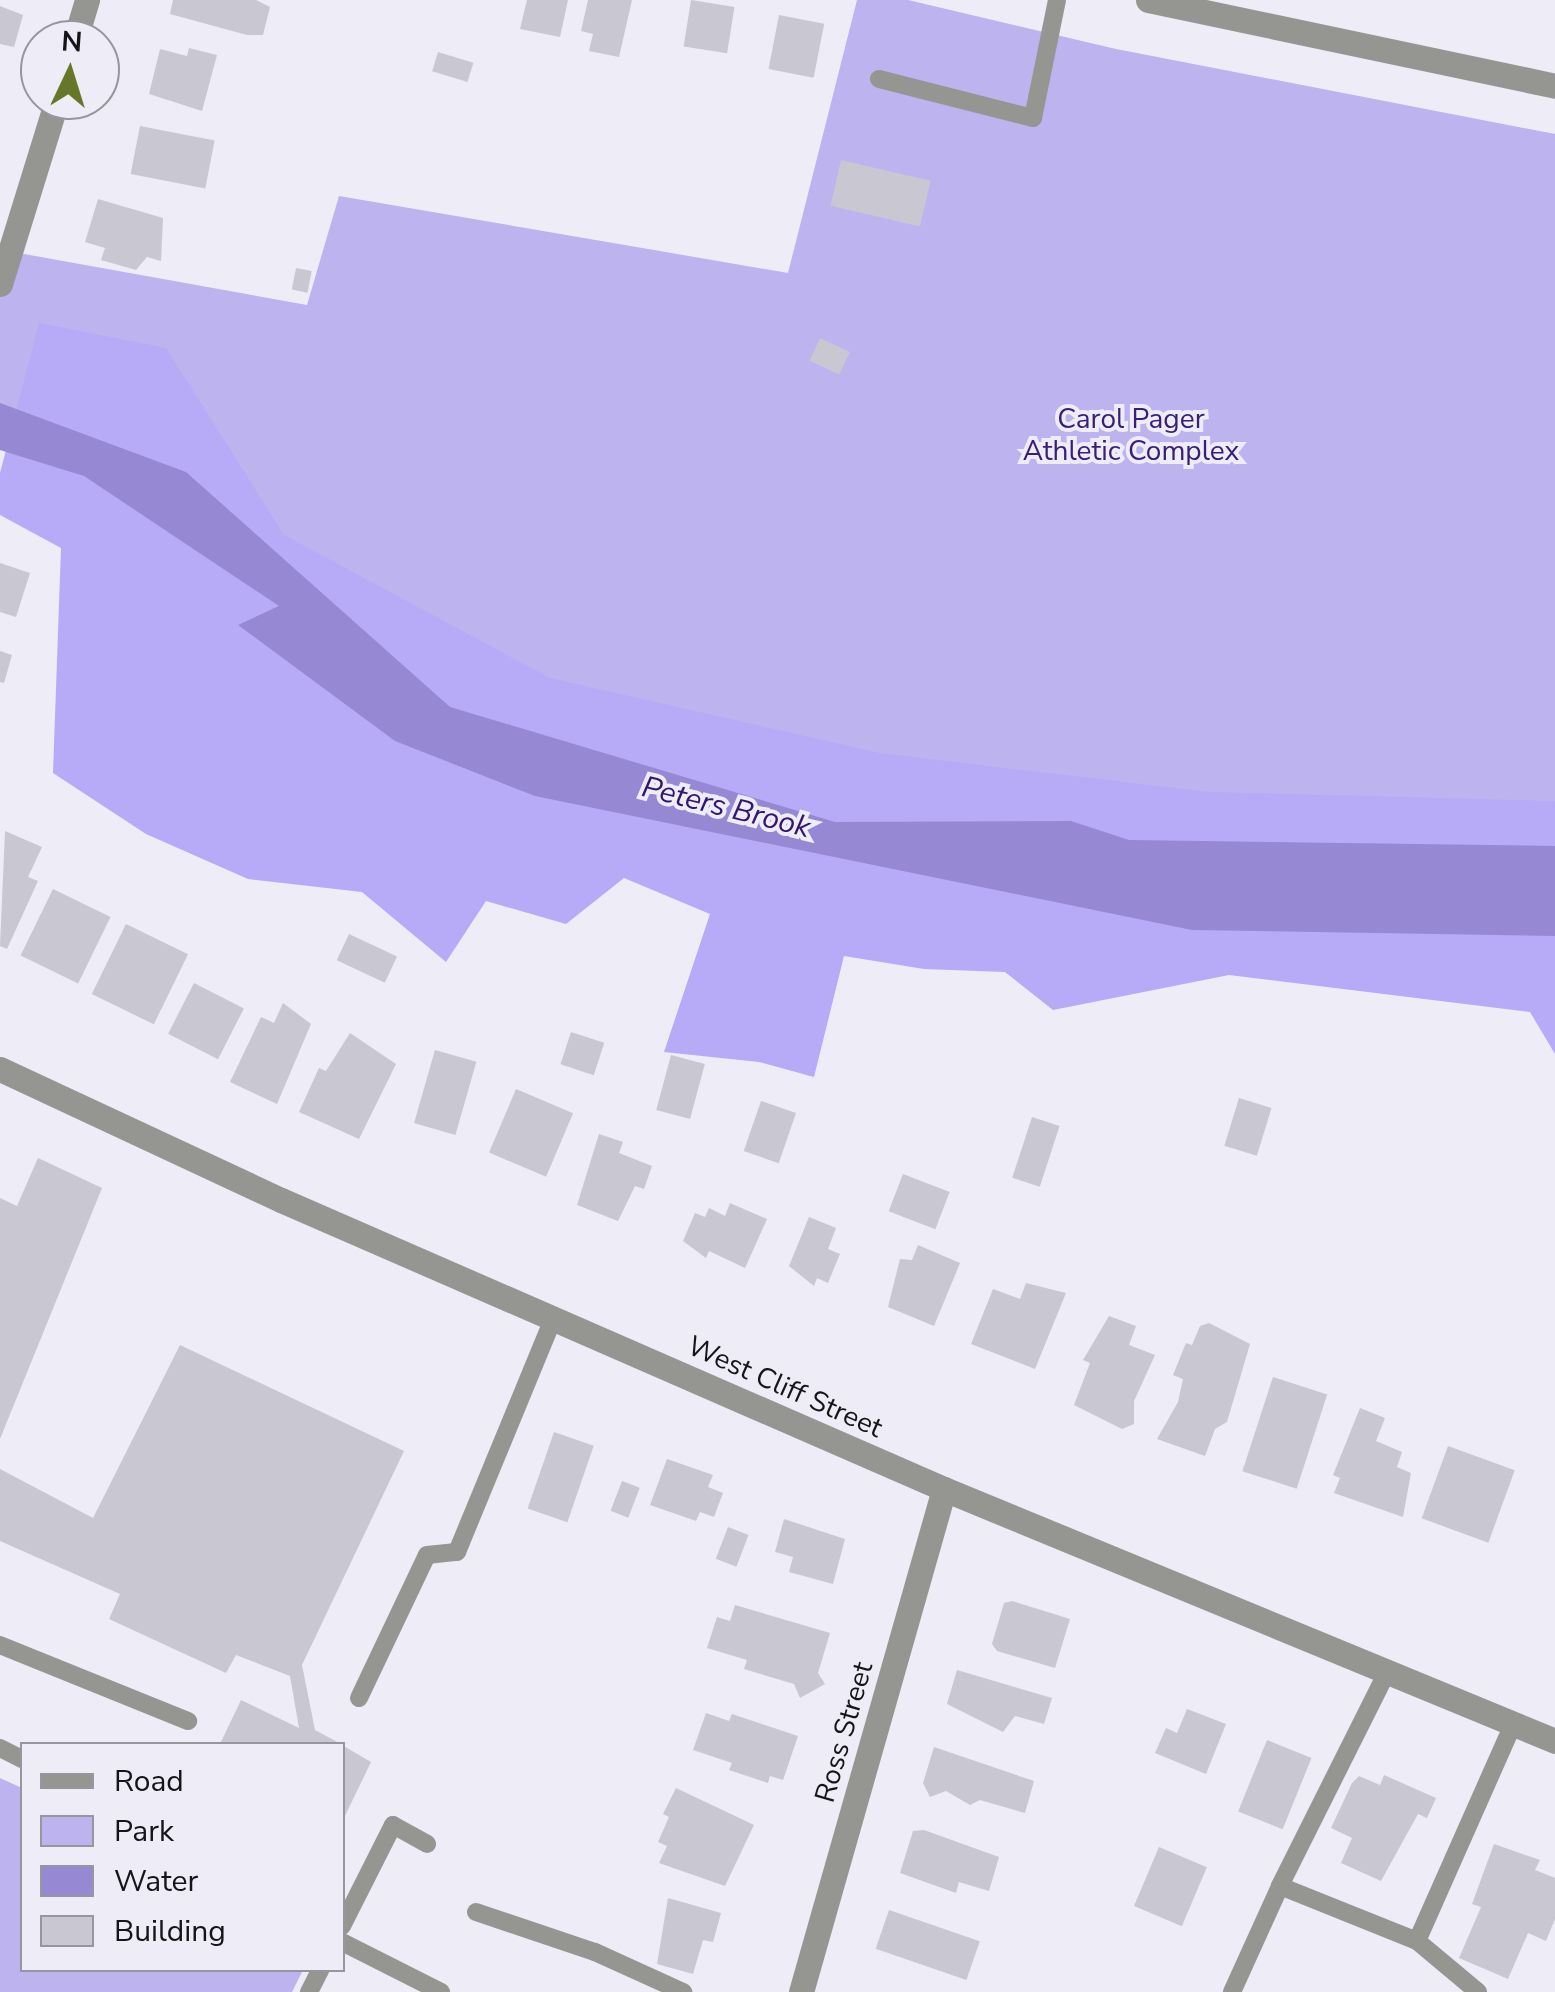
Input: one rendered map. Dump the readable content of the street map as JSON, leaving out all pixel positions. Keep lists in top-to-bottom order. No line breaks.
{"streets":{"street":["West Cliff Street","Ross Street"]},"crossings":[["West Cliff Street","Ross Street"]],"water":["Peters Brook"],"parks":["Carol Pager Athletic Complex"],"legend":["Road","Park","Water","Building"],"north":"top"}
